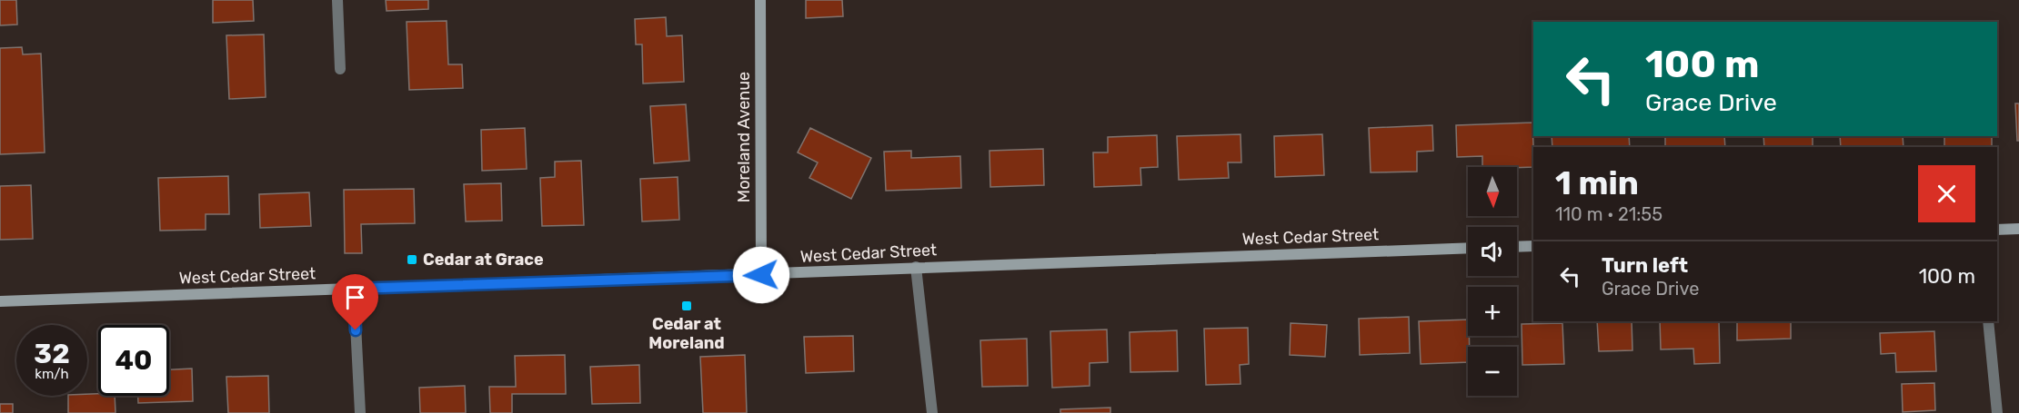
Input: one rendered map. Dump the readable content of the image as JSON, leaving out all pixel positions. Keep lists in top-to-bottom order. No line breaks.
{"streets":{"street":["Moreland Avenue","West Cedar Street"]},"crossings":[["Moreland Avenue","West Cedar Street"]],"places":{"transit":["Cedar at Grace","Cedar at Moreland"]},"north":"bottom","page":{"turn":["100 m","Grace Drive"],"heading":["1 min","110 m · 21:55"],"map_buttons":["+","−"],"list":[{"name":"Turn left","note":"Grace Drive","value":"100 m"}],"speed":"32 km/h","limit":"40"}}
